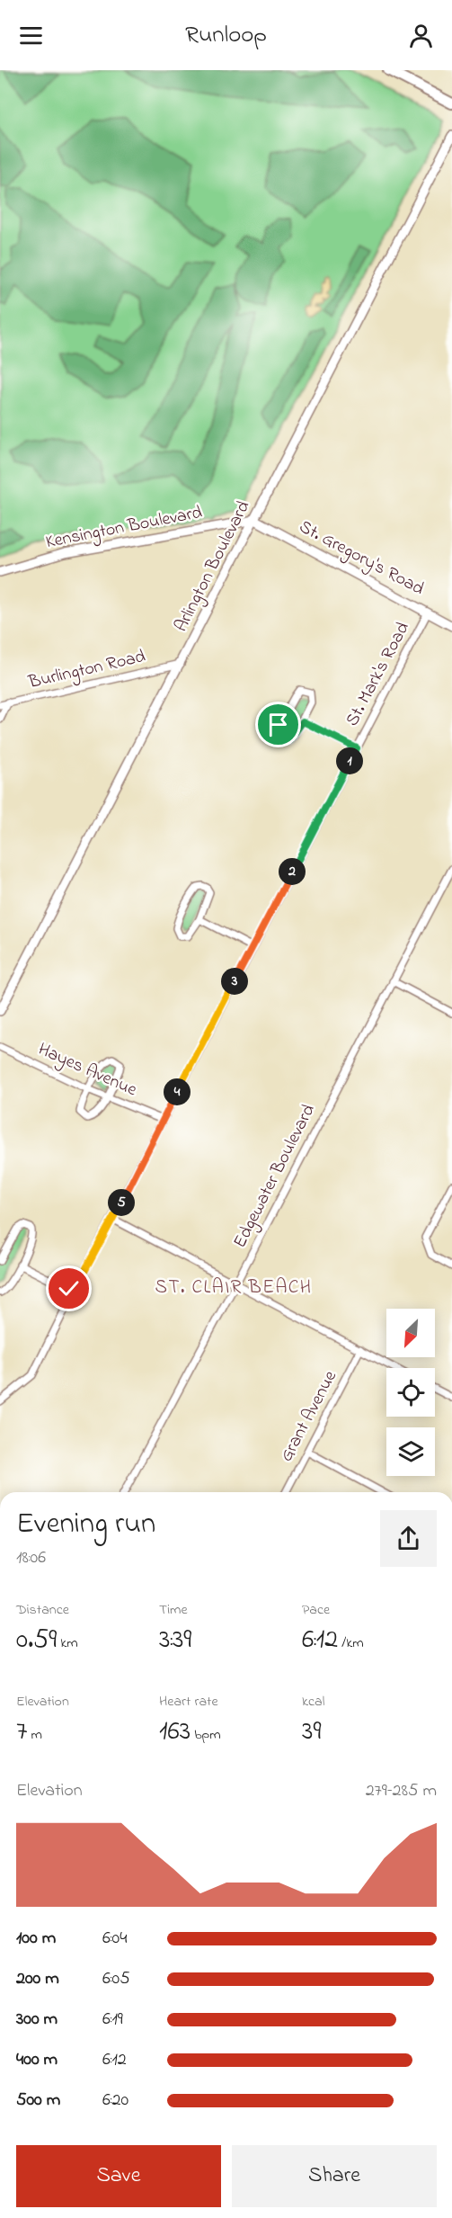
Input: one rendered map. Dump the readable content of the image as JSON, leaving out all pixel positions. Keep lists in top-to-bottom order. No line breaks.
{"streets":{"street":["Kensington Boulevard","St. Gregory's Road","Arlington Boulevard","Burlington Road","St. Mark's Road","Hayes Avenue","Edgewater Boulevard","Grant Avenue"]},"crossings":[["Kensington Boulevard","St. Gregory's Road"],["Kensington Boulevard","Arlington Boulevard"],["St. Gregory's Road","Arlington Boulevard"],["St. Gregory's Road","St. Mark's Road"],["Arlington Boulevard","Burlington Road"],["St. Mark's Road","Hayes Avenue"]],"districts":["ST. CLAIR BEACH"],"north":"bottom left","page":{"header":"Runloop","pins":["1","2","3","4","5"],"heading":["Evening run","18:06"],"stats":[["Distance","0.59 km"],["Time","3:39"],["Pace","6:12 /km"],["Elevation","7 m"],["Heart rate","163 bpm"],["kcal","39"]],"chart":["Elevation","279–285 m"],"list":[{"name":"100 m","note":"6:04"},{"name":"200 m","note":"6:05"},{"name":"300 m","note":"6:19"},{"name":"400 m","note":"6:12"},{"name":"500 m","note":"6:20"}],"buttons":["Save","Share"]}}
